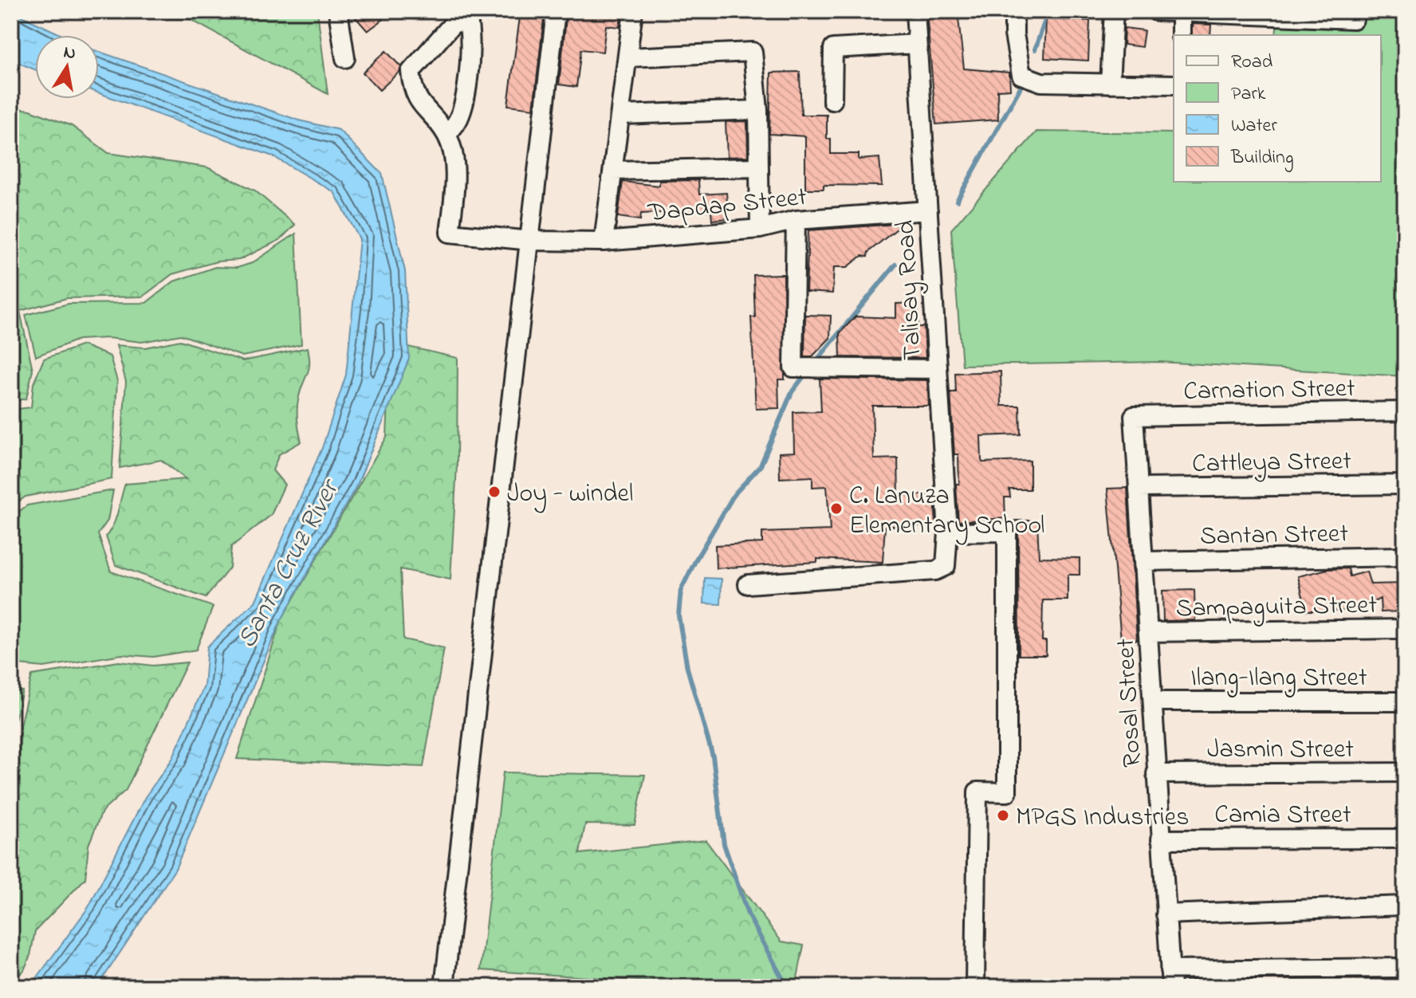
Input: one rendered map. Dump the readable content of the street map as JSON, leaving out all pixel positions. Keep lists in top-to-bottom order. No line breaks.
{"streets":{"street":["Dapdap Street","Talisay Road","Carnation Street","Cattleya Street","Santan Street","Sampaguita Street","Ilang-Ilang Street","Rosal Street","Jasmin Street","Camia Street"]},"crossings":[["Dapdap Street","Talisay Road"],["Carnation Street","Rosal Street"],["Cattleya Street","Rosal Street"],["Santan Street","Rosal Street"],["Sampaguita Street","Rosal Street"],["Ilang-Ilang Street","Rosal Street"],["Rosal Street","Jasmin Street"],["Rosal Street","Camia Street"]],"water":["Santa Cruz River"],"places":["Joy - windel","C. Lanuza Elementary School","MPGS Industries"],"legend":["Road","Park","Water","Building"],"north":"top"}
